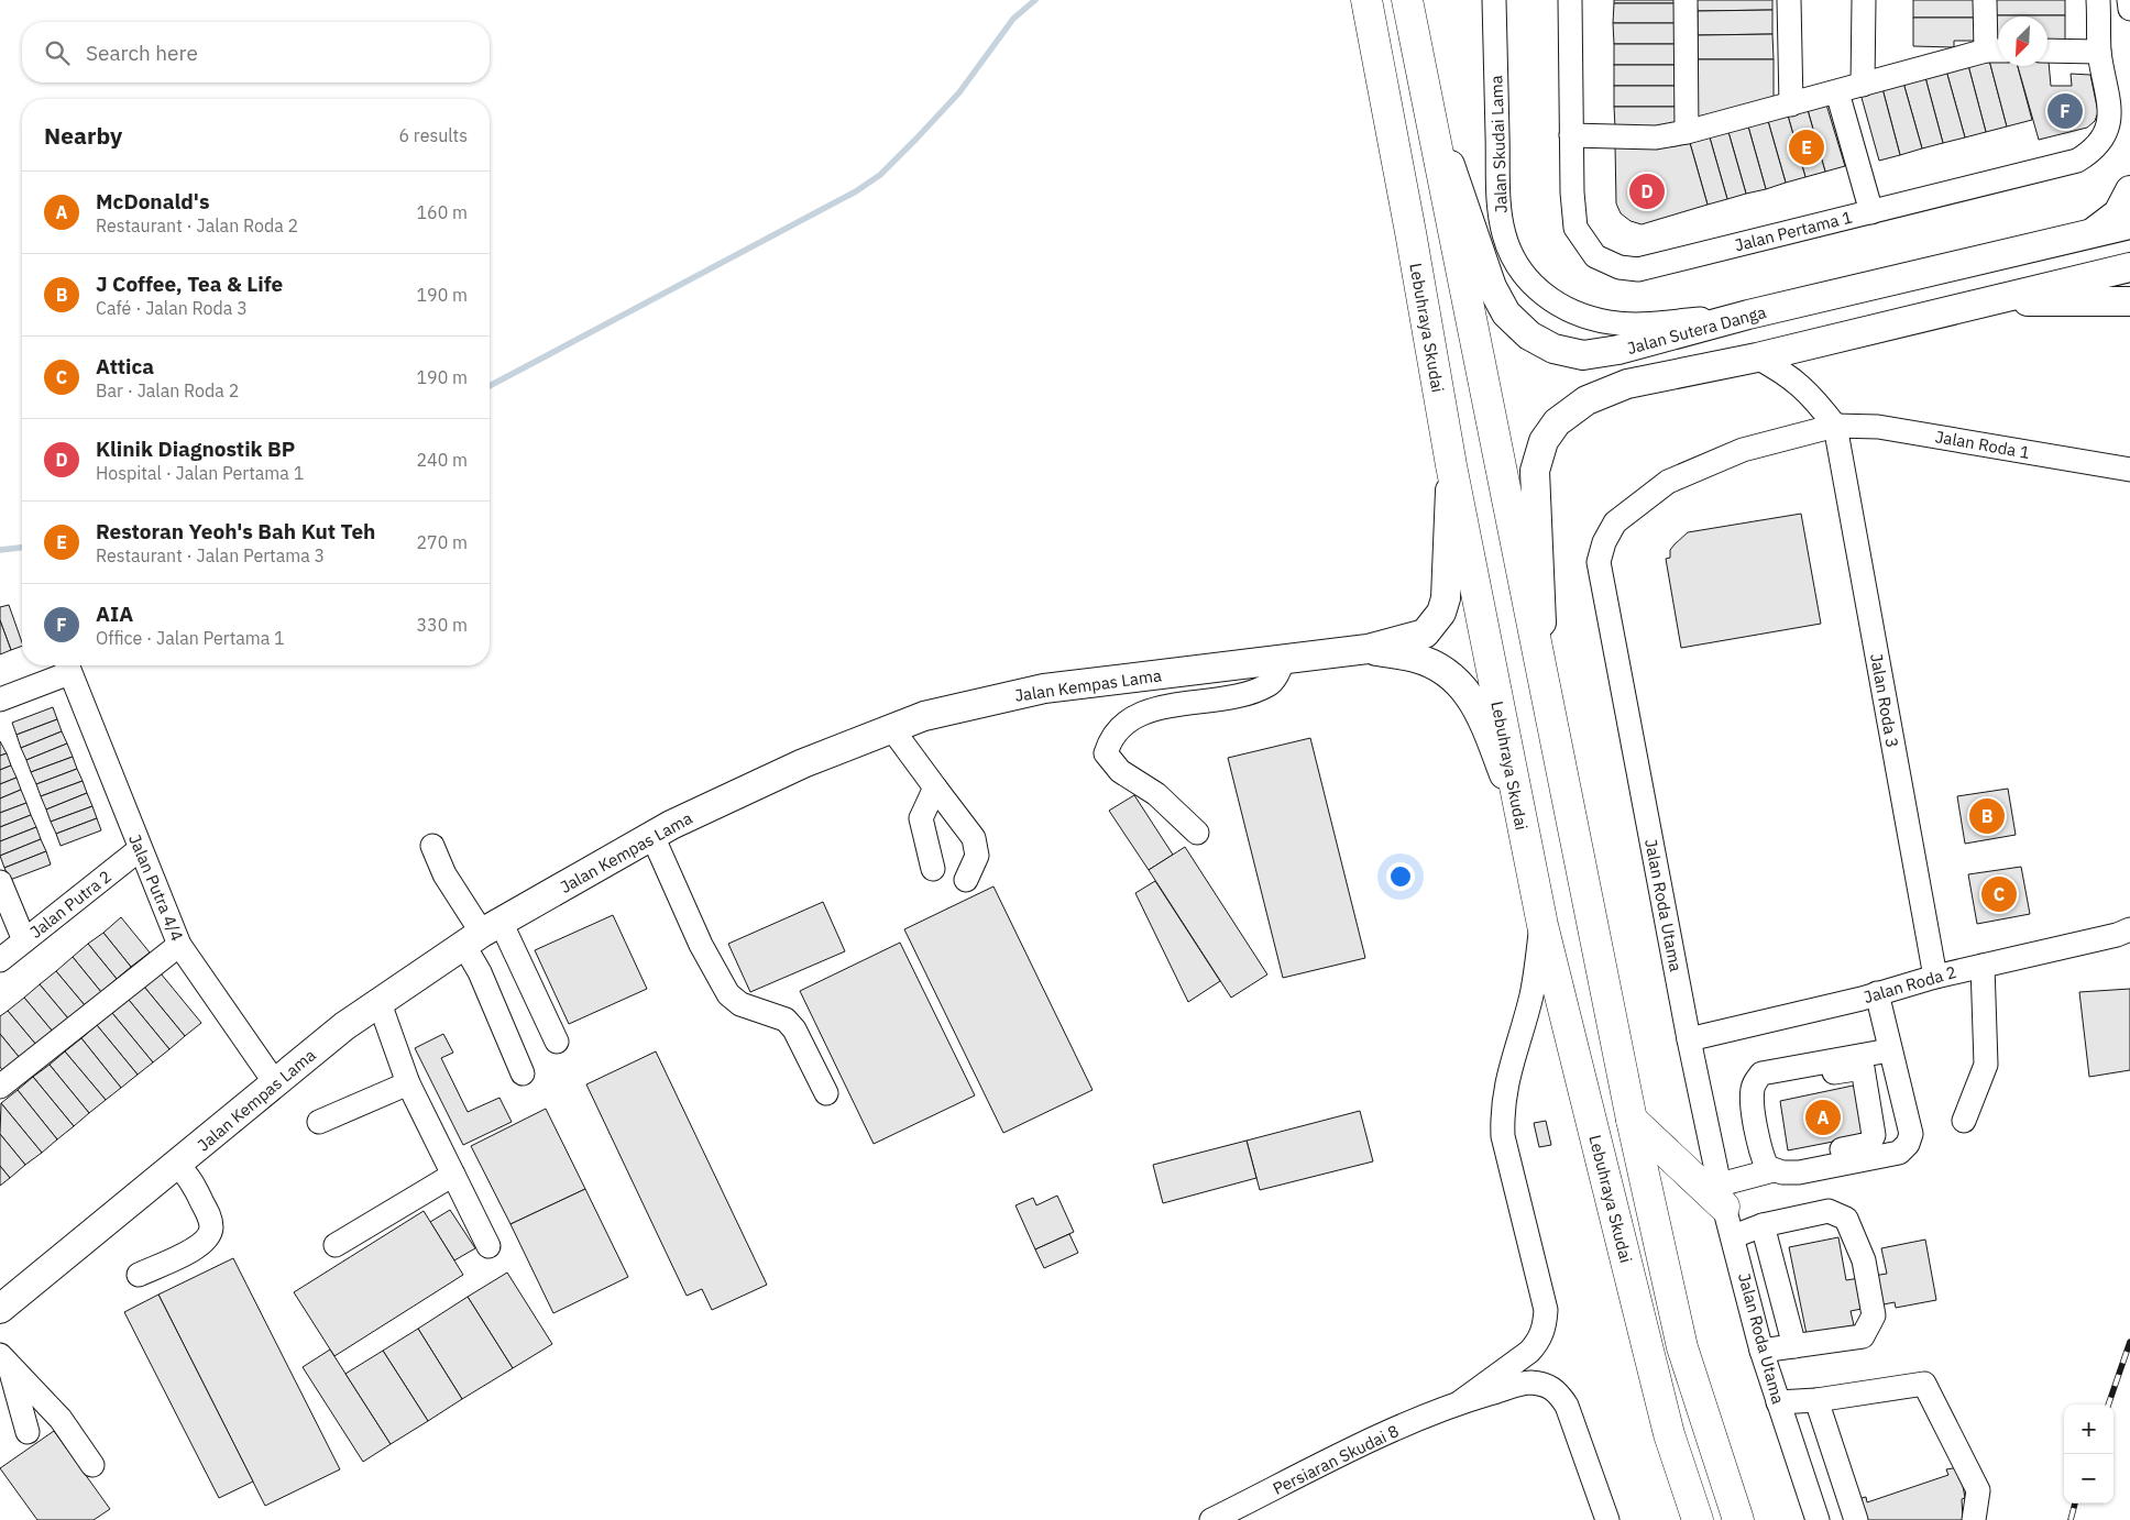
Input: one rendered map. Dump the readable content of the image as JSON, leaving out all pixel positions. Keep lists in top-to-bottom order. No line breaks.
{"streets":{"highway":["Lebuhraya Skudai"],"main road":["Jalan Sutera Danga","Jalan Kempas Lama"],"street":["Jalan Skudai Lama","Jalan Pertama 1","Jalan Roda 1","Jalan Roda 3","Jalan Putra 4/4","Jalan Putra 2","Jalan Roda Utama","Jalan Roda 2","Persiaran Skudai 8"]},"crossings":[["Jalan Skudai Lama","Jalan Sutera Danga"],["Lebuhraya Skudai","Jalan Kempas Lama"],["Jalan Roda 1","Jalan Roda 3"],["Jalan Roda 1","Jalan Roda Utama"],["Jalan Kempas Lama","Jalan Putra 4/4"],["Jalan Roda 3","Jalan Roda Utama"],["Jalan Roda 3","Jalan Roda 2"],["Jalan Putra 4/4","Jalan Putra 2"],["Jalan Roda Utama","Jalan Roda 2"]],"north":"bottom left","page":{"search":"Search here","pins":["F","E","D","B","C","A"],"heading":["Nearby","6 results"],"list":[{"mark":"A","name":"McDonald's","note":"Restaurant · Jalan Roda 2","value":"160 m"},{"mark":"B","name":"J Coffee, Tea & Life","note":"Café · Jalan Roda 3","value":"190 m"},{"mark":"C","name":"Attica","note":"Bar · Jalan Roda 2","value":"190 m"},{"mark":"D","name":"Klinik Diagnostik BP","note":"Hospital · Jalan Pertama 1","value":"240 m"},{"mark":"E","name":"Restoran Yeoh's Bah Kut Teh","note":"Restaurant · Jalan Pertama 3","value":"270 m"},{"mark":"F","name":"AIA","note":"Office · Jalan Pertama 1","value":"330 m"}],"map_buttons":["+","−"]}}
